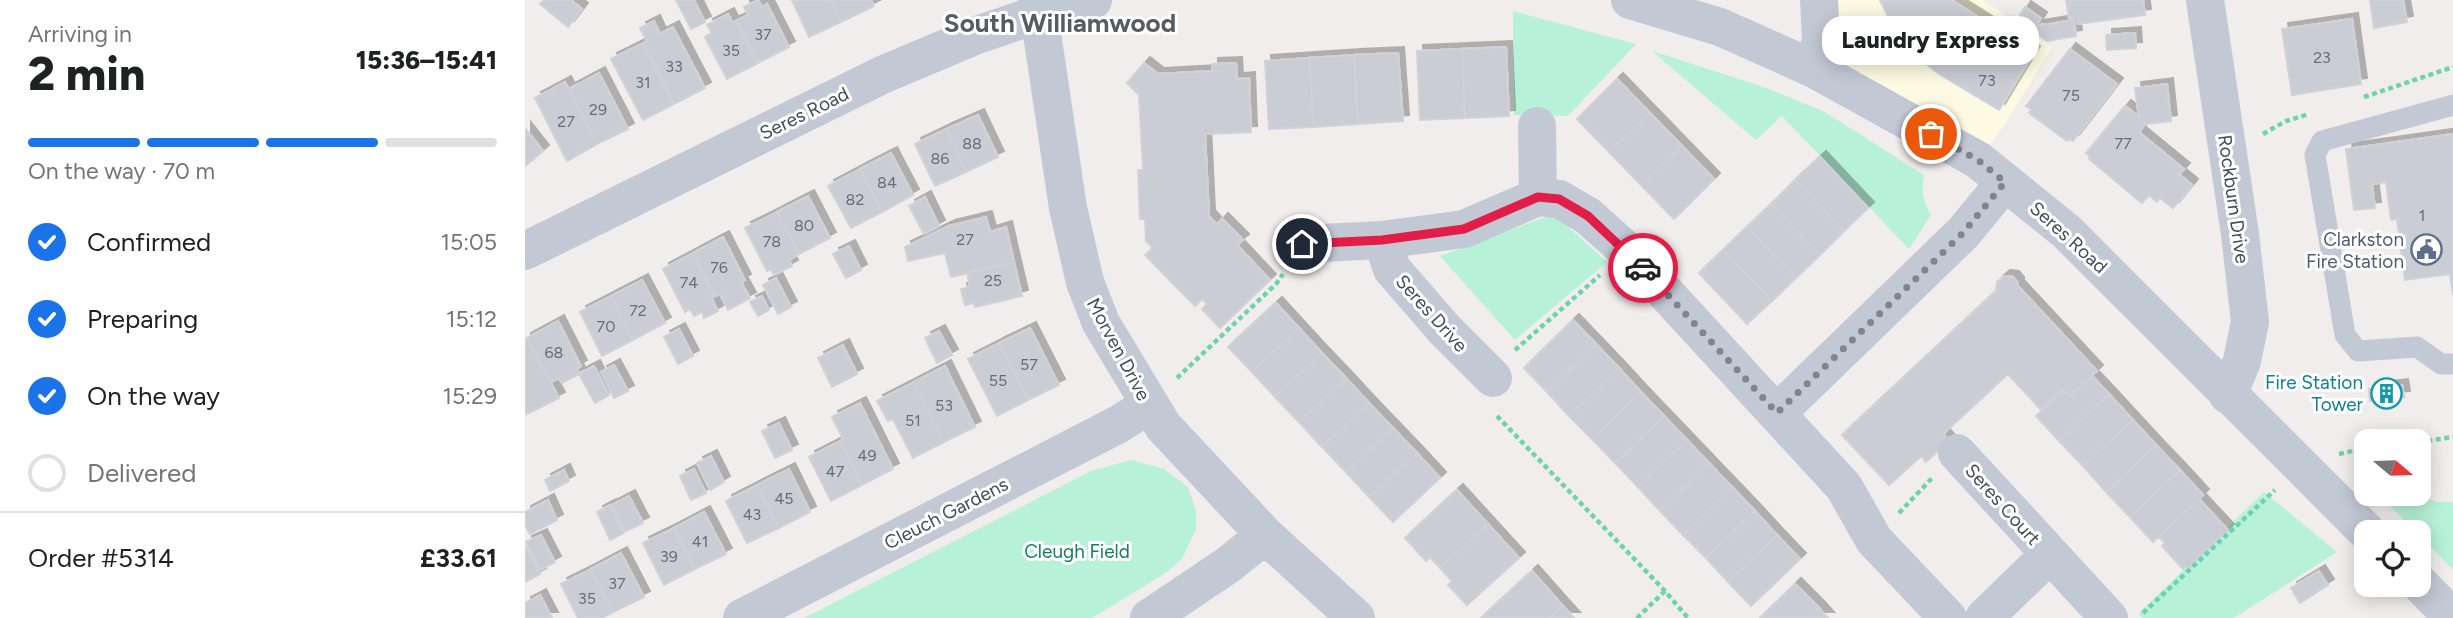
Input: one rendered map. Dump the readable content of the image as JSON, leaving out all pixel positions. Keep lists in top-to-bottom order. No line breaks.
{"streets":{"street":["Seres Road","Rockburn Drive","Seres Drive","Morven Drive","Seres Court","Cleuch Gardens"]},"crossings":[["Seres Road","Rockburn Drive"],["Seres Road","Morven Drive"],["Morven Drive","Cleuch Gardens"]],"districts":["South Williamwood"],"parks":["Cleugh Field"],"places":{"other":["Laundry Express"],"public building":["Clarkston Fire Station"],"building":["Fire Station Tower"]},"house_numbers":["37","35","23","33","73","31","75","29","27","88","77","86","84","82","1","80","27","78","76","25","74","72","70","68","57","55","53","51","49","47","45","43","41","39","37","35"],"north":"right","page":{"heading":["2 min","Arriving in","15:36–15:41"],"panel":["Order #5314","£33.61"],"bubble":"Laundry Express","bar":"On the way · 70 m","list":[["Confirmed","15:05"],["Preparing","15:12"],["On the way","15:29"],"Delivered"]}}
